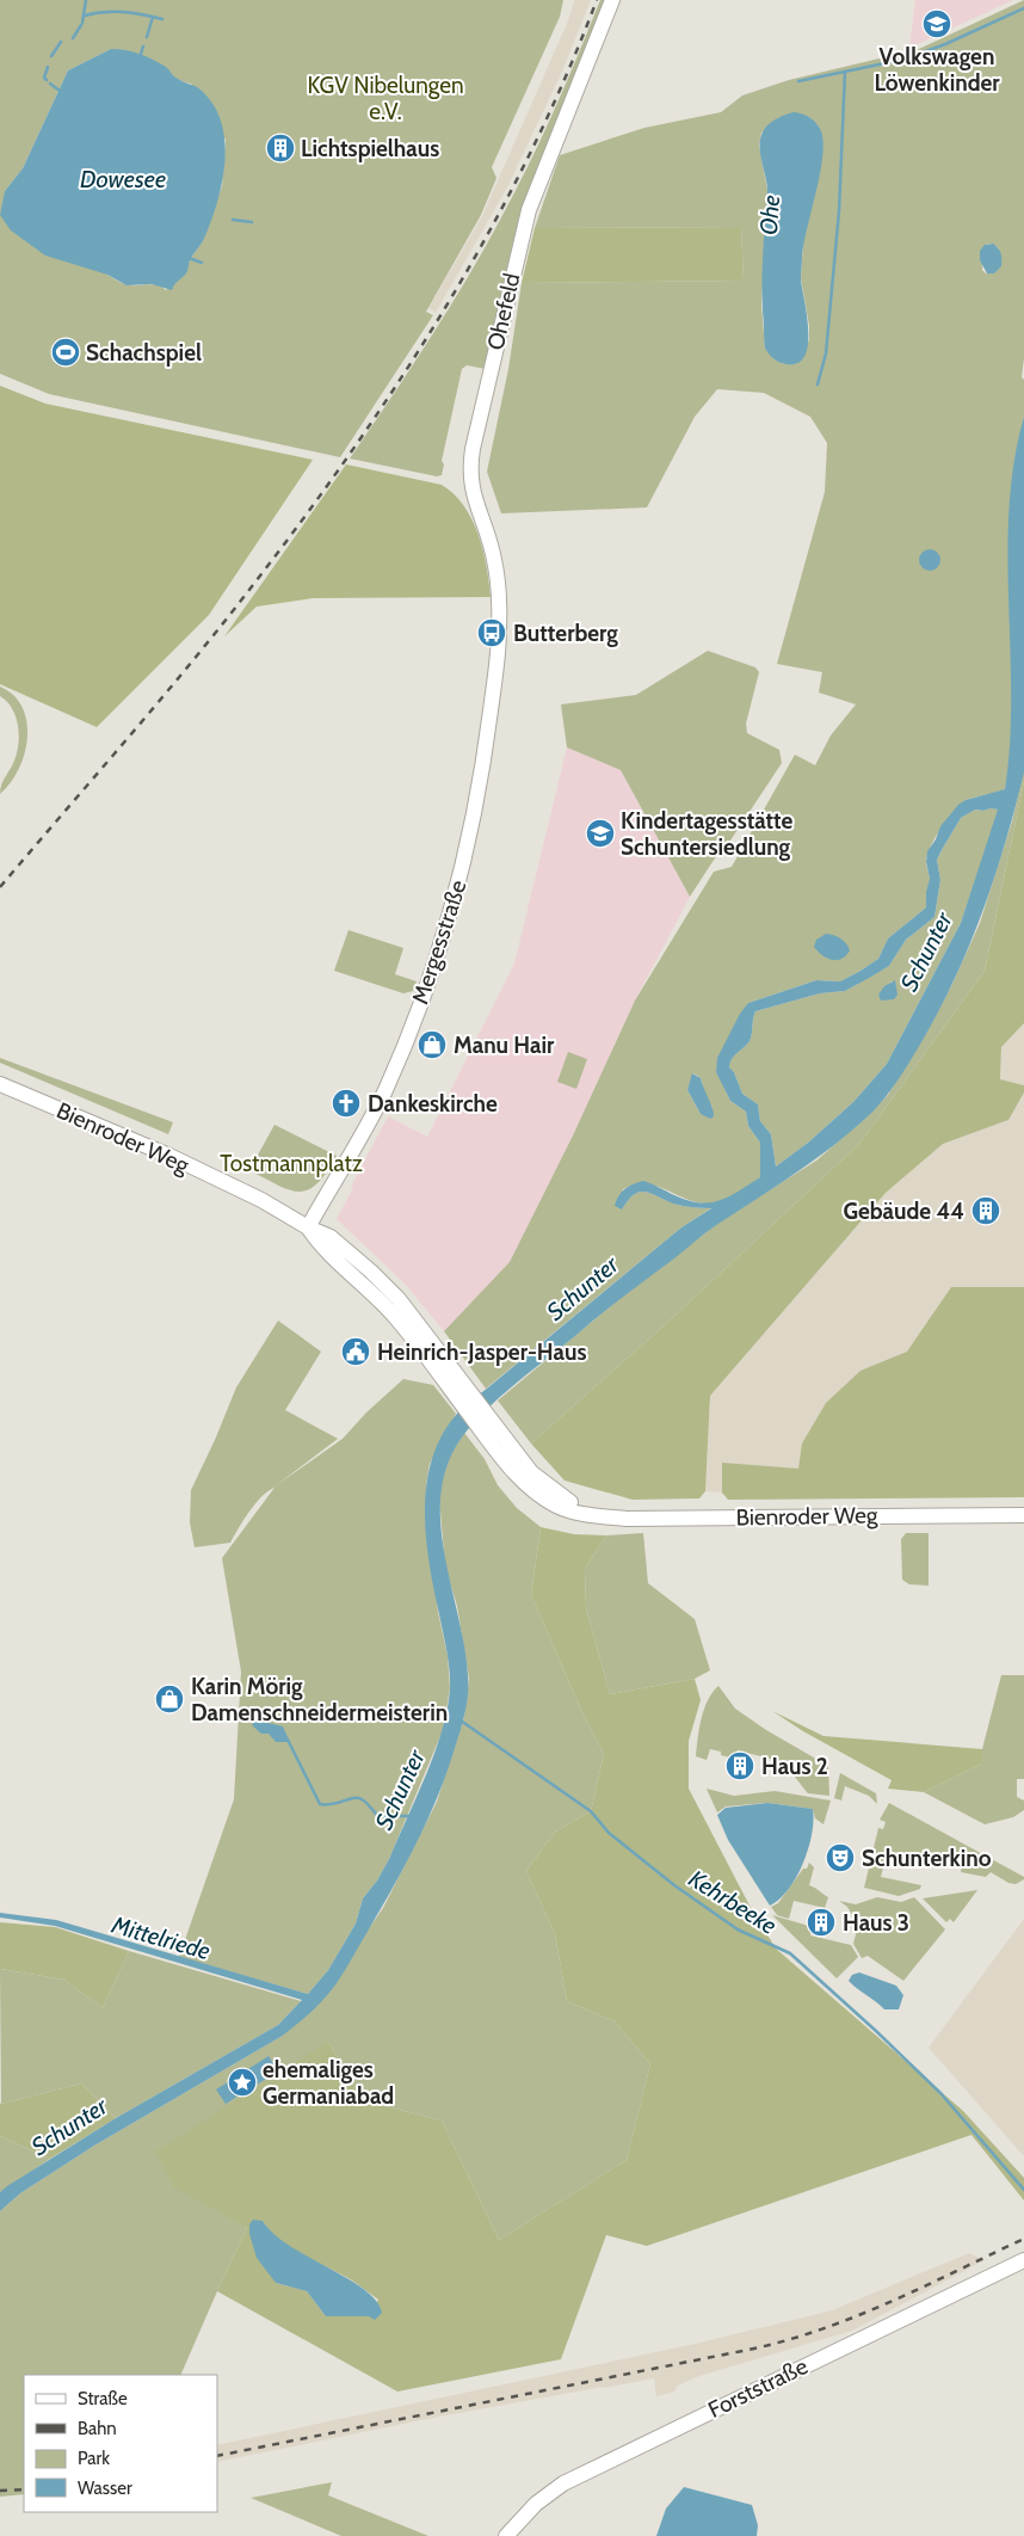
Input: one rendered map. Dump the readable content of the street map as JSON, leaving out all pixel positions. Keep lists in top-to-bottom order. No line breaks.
{"streets":{"main road":["Ohefeld","Mergesstraße","Bienroder Weg","Forststraße"]},"crossings":[["Ohefeld","Mergesstraße"],["Mergesstraße","Bienroder Weg"]],"water":["Dowesee","Ohe","Schunter","Kehrbeeke","Mittelriede"],"parks":["KGV Nibelungen e.V.","Tostmannplatz"],"places":{"school or university":["Volkswagen Löwenkinder","Kindertagesstätte Schuntersiedlung"],"building":["Lichtspielhaus","Gebäude 44","Haus 2","Haus 3"],"sports":["Schachspiel"],"bus stop":["Butterberg"],"shop":["Manu Hair","Karin Mörig Damenschneidermeisterin"],"church":["Dankeskirche"],"public building":["Heinrich-Jasper-Haus"],"theatre":["Schunterkino"],"place":["ehemaliges Germaniabad"]},"legend":["Straße","Bahn","Park","Wasser"]}
